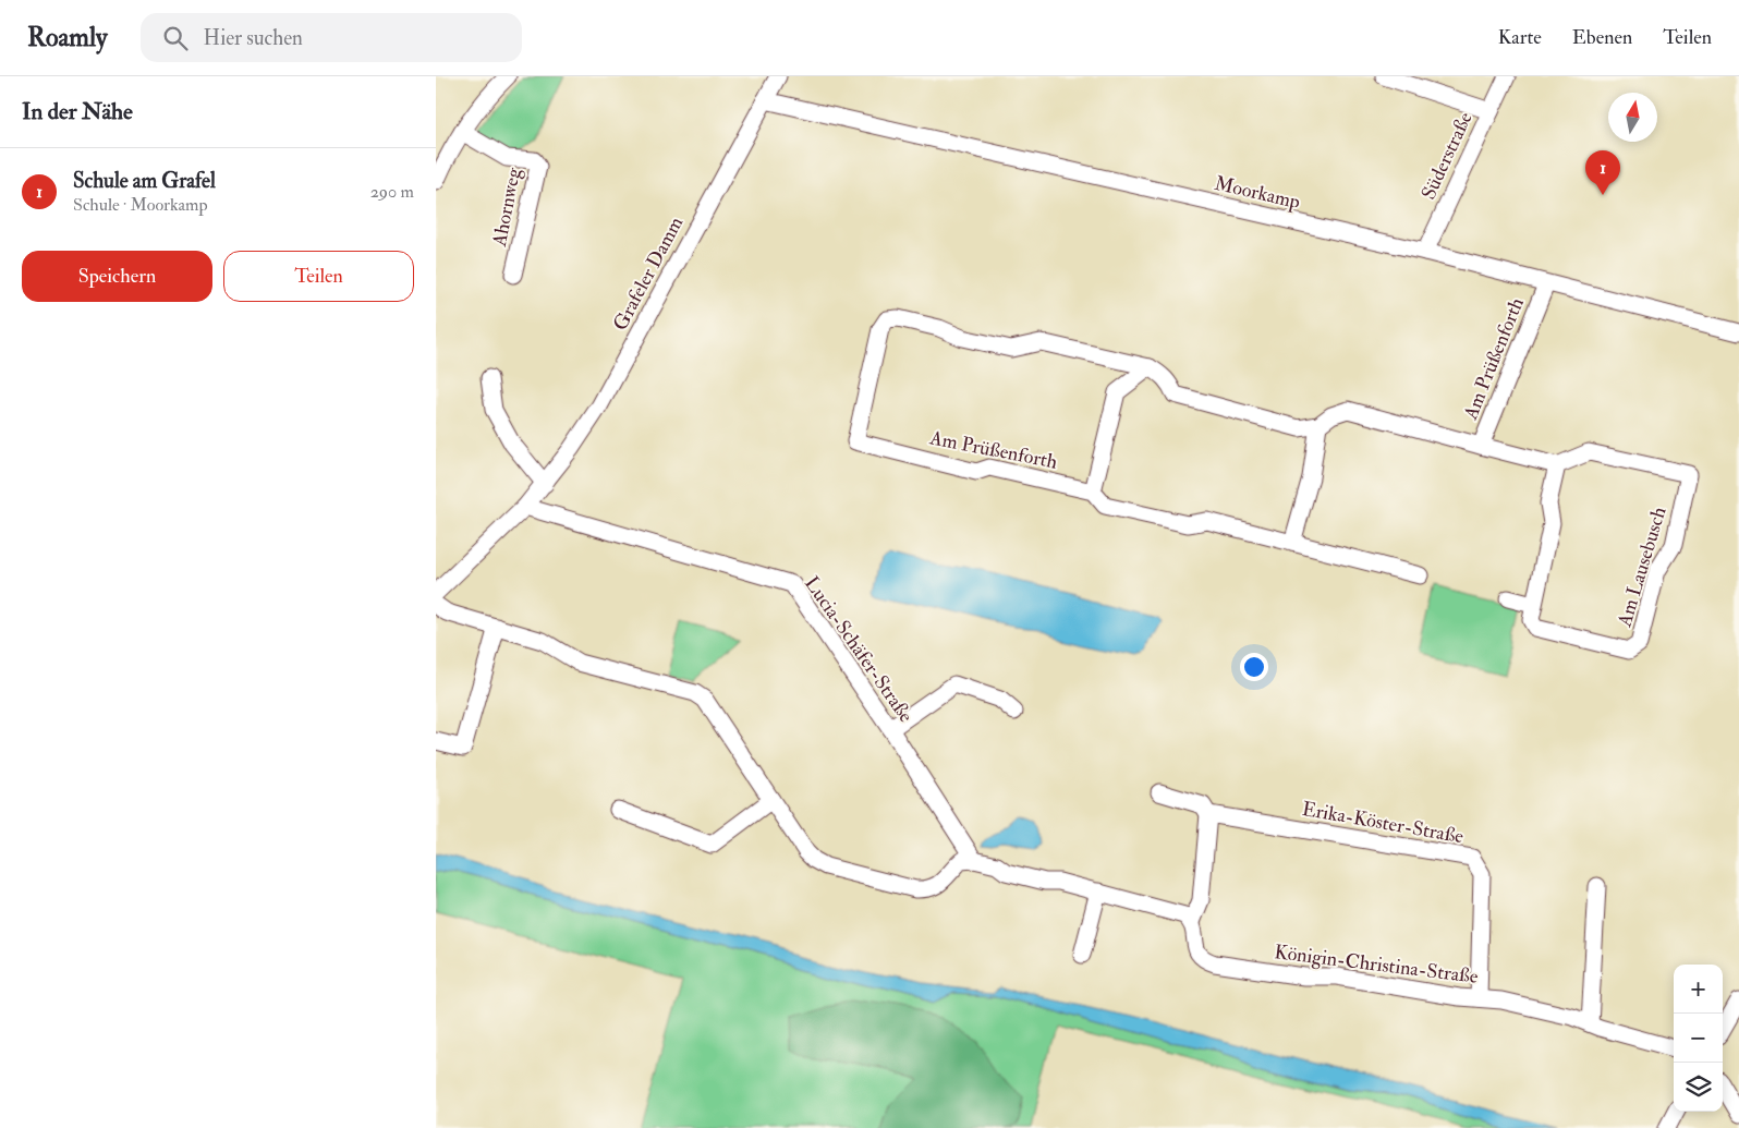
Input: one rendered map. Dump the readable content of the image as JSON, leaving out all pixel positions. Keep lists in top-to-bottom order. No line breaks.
{"streets":{"street":["Süderstraße","Moorkamp","Ahornweg","Grafeler Damm","Am Prüßenforth","Am Lausebusch","Lucia-Schäfer-Straße","Erika-Köster-Straße","Königin-Christina-Straße"]},"crossings":[["Süderstraße","Moorkamp"],["Moorkamp","Grafeler Damm"],["Moorkamp","Am Prüßenforth"],["Grafeler Damm","Lucia-Schäfer-Straße"],["Erika-Köster-Straße","Königin-Christina-Straße"]],"north":"top","page":{"header":"Roamly","search":"Hier suchen","nav":["Karte","Ebenen","Teilen"],"heading":"In der Nähe","list":[{"mark":"1","name":"Schule am Grafel","note":"Schule · Moorkamp","value":"290 m"}],"pins":"1","buttons":["Speichern","Teilen"],"map_buttons":["+","−"]}}
